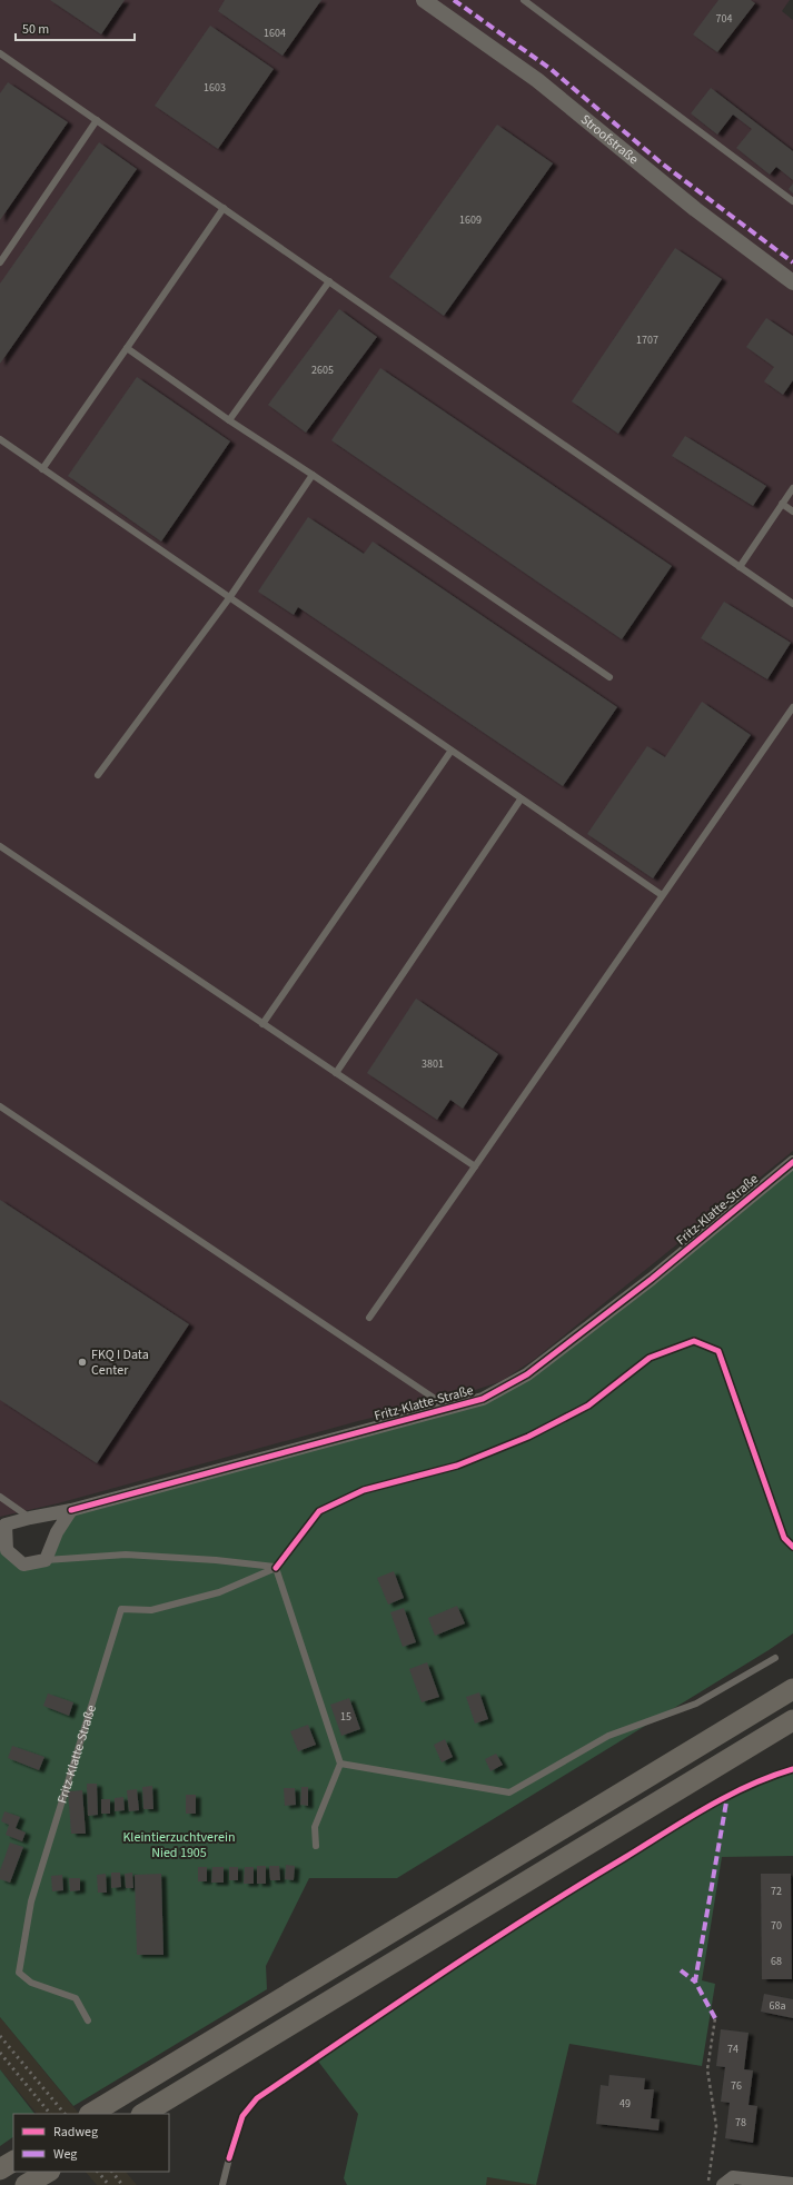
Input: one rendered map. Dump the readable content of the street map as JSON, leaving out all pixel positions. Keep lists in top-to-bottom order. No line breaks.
{"streets":{"street":["Stroofstraße","Fritz-Klatte-Straße"]},"parks":["Kleintierzuchtverein Nied 1905"],"places":["FKQ I Data Center"],"house_numbers":["704","1604","1603","1609","1707","2605","3801","15","72","70","68","68a","74","76","49","78"],"legend":["Radweg","Weg"],"scale_bar":"50 m"}
